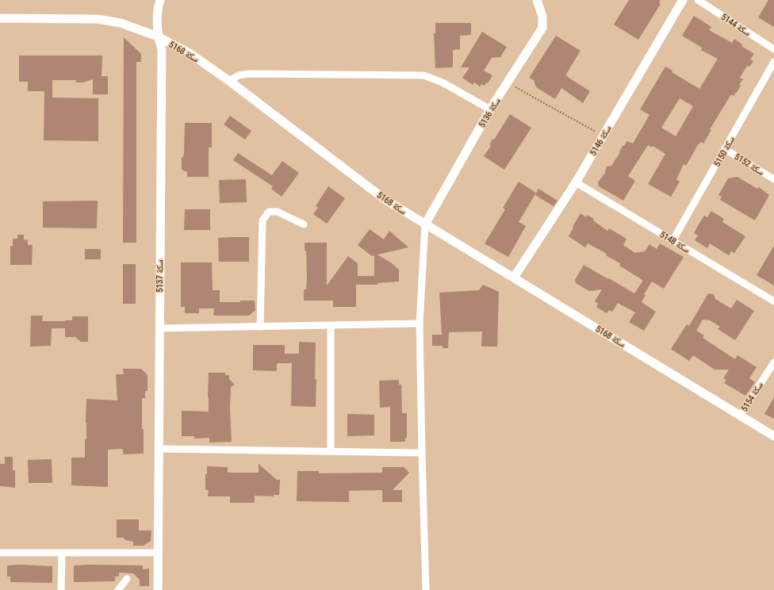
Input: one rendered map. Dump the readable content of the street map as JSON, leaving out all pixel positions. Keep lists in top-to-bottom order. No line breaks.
{"streets":{"street":["سكة 5144","سكة 5168","سكة 5136","سكة 5146","سكة 5150","سكة 5152","سكة 5148","سكة 5137","سكة 5154"]},"crossings":[["سكة 5168","سكة 5136"],["سكة 5168","سكة 5146"],["سكة 5168","سكة 5137"],["سكة 5168","سكة 5154"],["سكة 5146","سكة 5148"],["سكة 5150","سكة 5152"],["سكة 5150","سكة 5148"]]}
